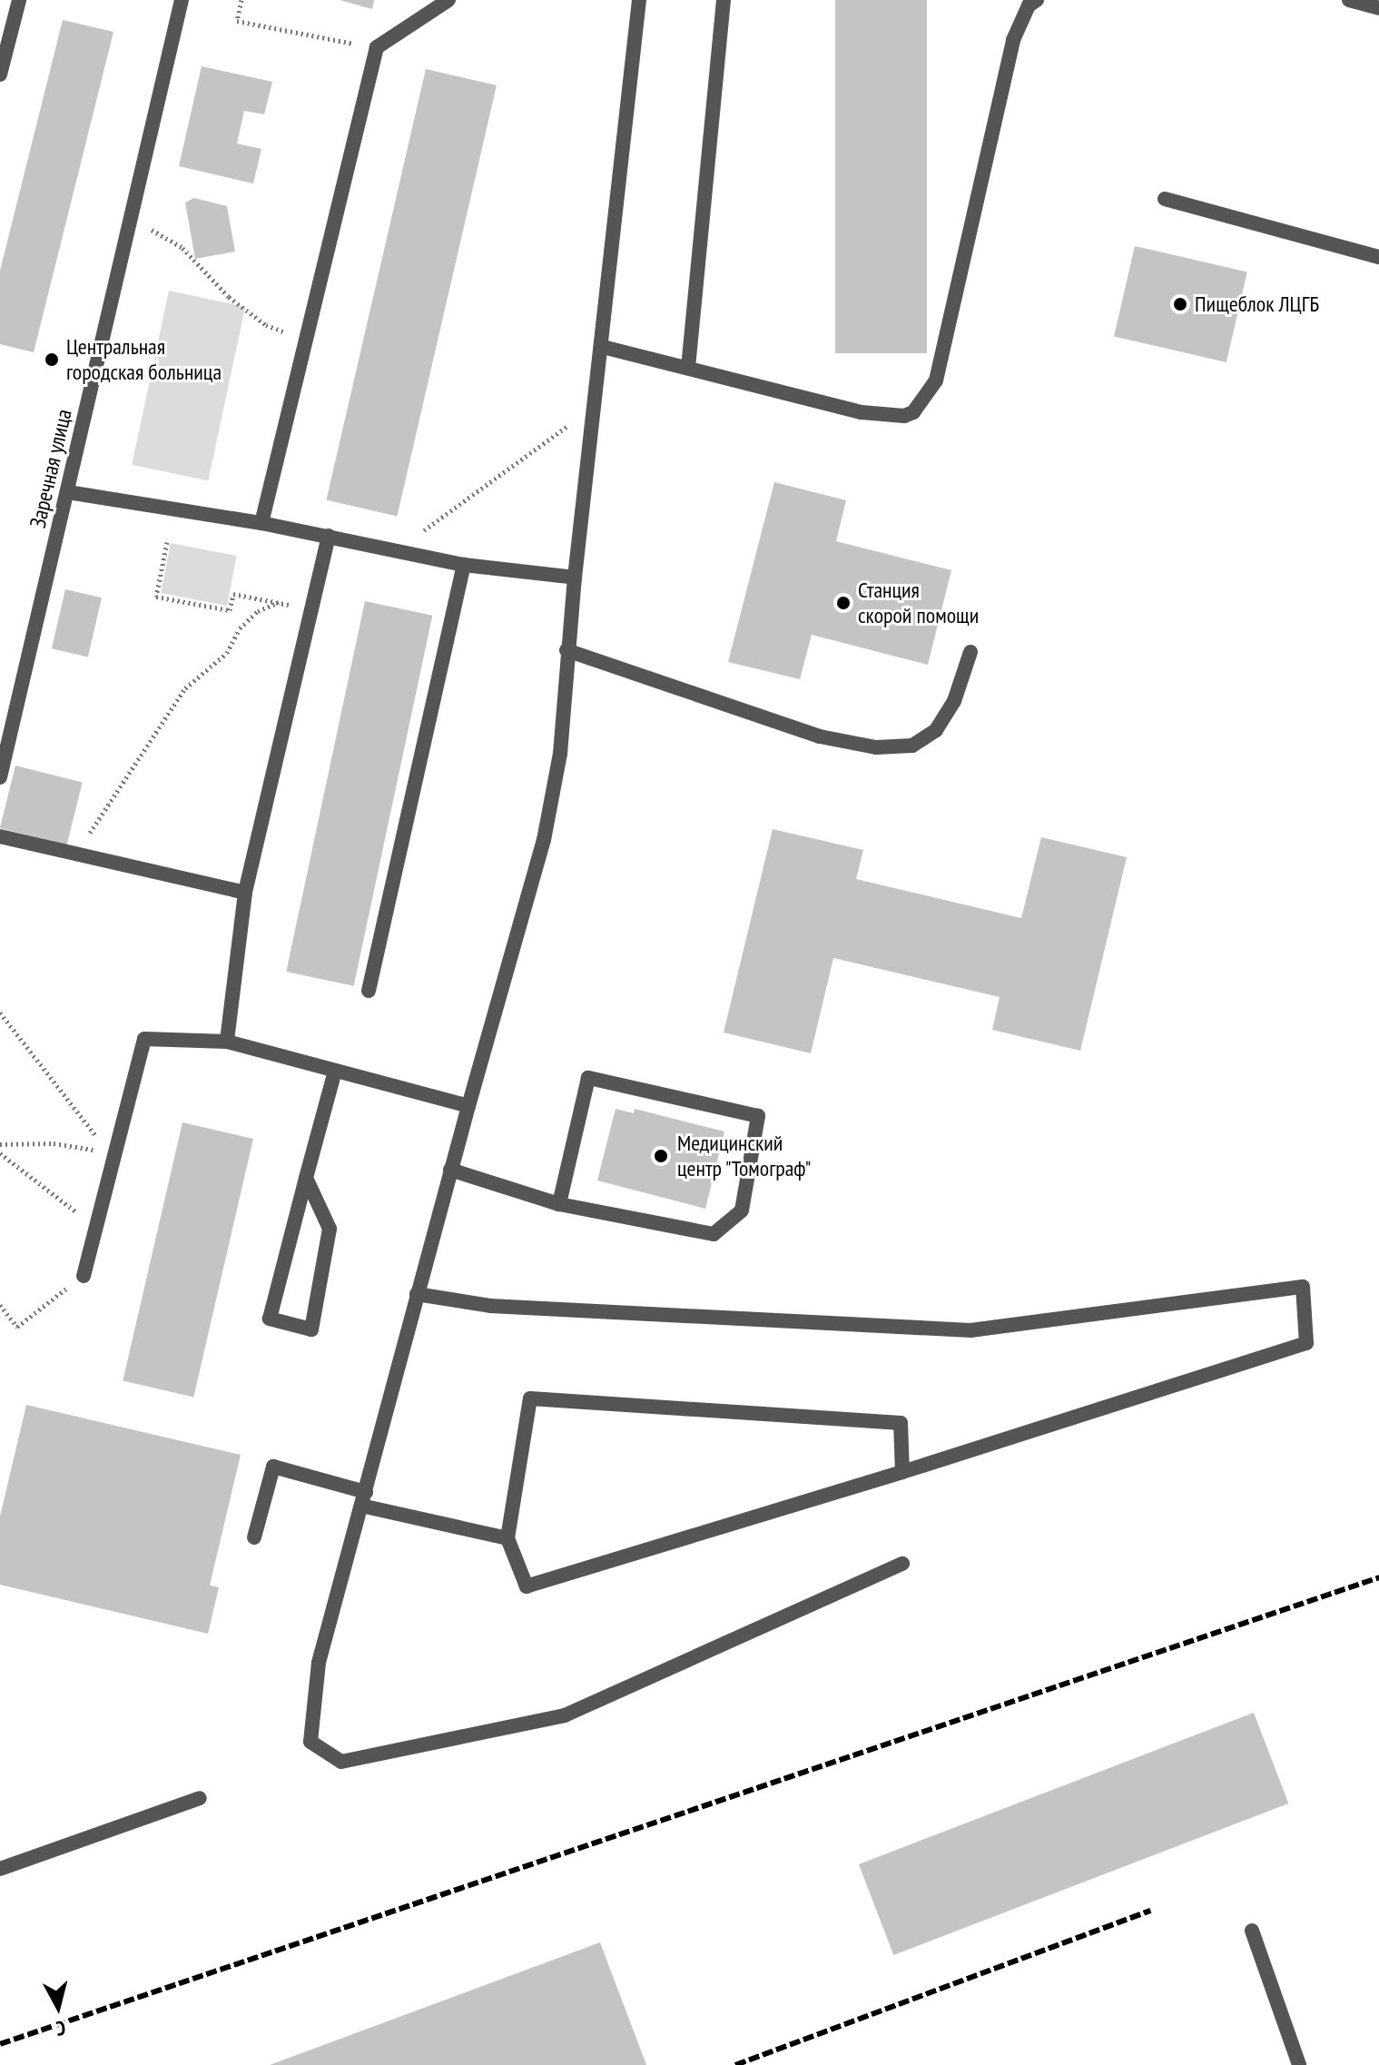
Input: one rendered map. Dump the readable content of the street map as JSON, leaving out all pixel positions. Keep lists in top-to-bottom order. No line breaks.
{"streets":{"street":["Заречная улица"]},"places":["Пищеблок ЛЦГБ","Центральная городская больница","Станция скорой помощи","Медицинский центр \"Томограф\""],"north":"bottom"}
